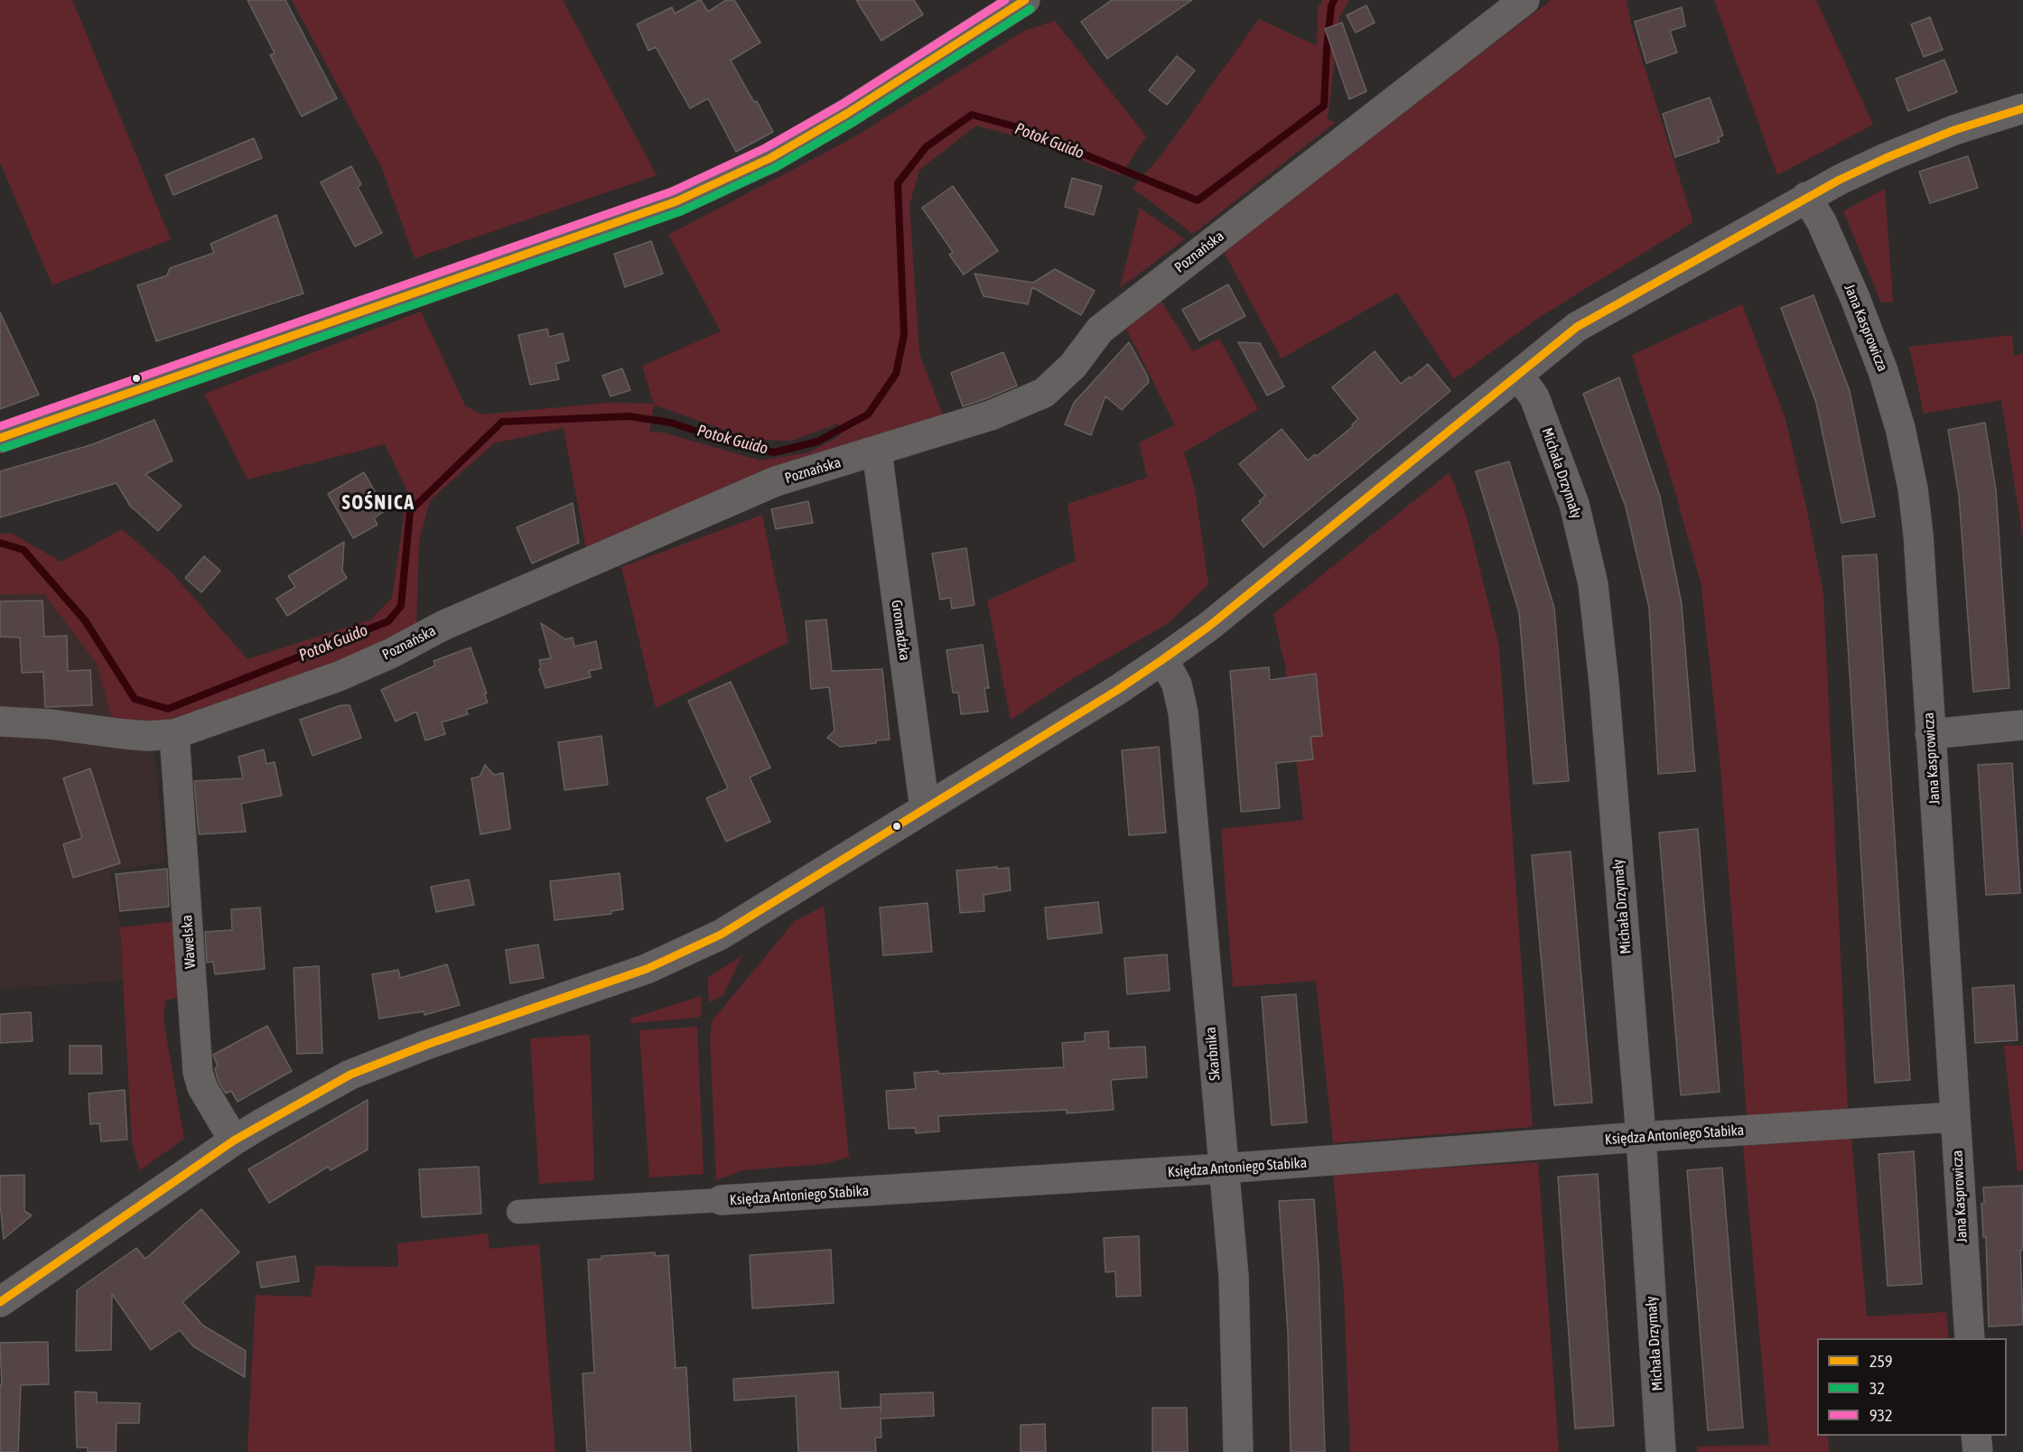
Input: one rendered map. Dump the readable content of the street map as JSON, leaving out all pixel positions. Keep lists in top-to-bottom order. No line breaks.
{"streets":{"street":["Poznańska","Jana Kasprowicza","Michała Drzymały","Gromadzka","Wawelska","Skarbnika","Księdza Antoniego Stabika"]},"crossings":[["Poznańska","Gromadzka"],["Poznańska","Wawelska"],["Jana Kasprowicza","Księdza Antoniego Stabika"],["Michała Drzymały","Księdza Antoniego Stabika"],["Skarbnika","Księdza Antoniego Stabika"]],"districts":["SOŚNICA"],"water":["Potok Guido"],"lines":["transit line 259","transit line 932","transit line 32"],"legend":["259","32","932"]}
